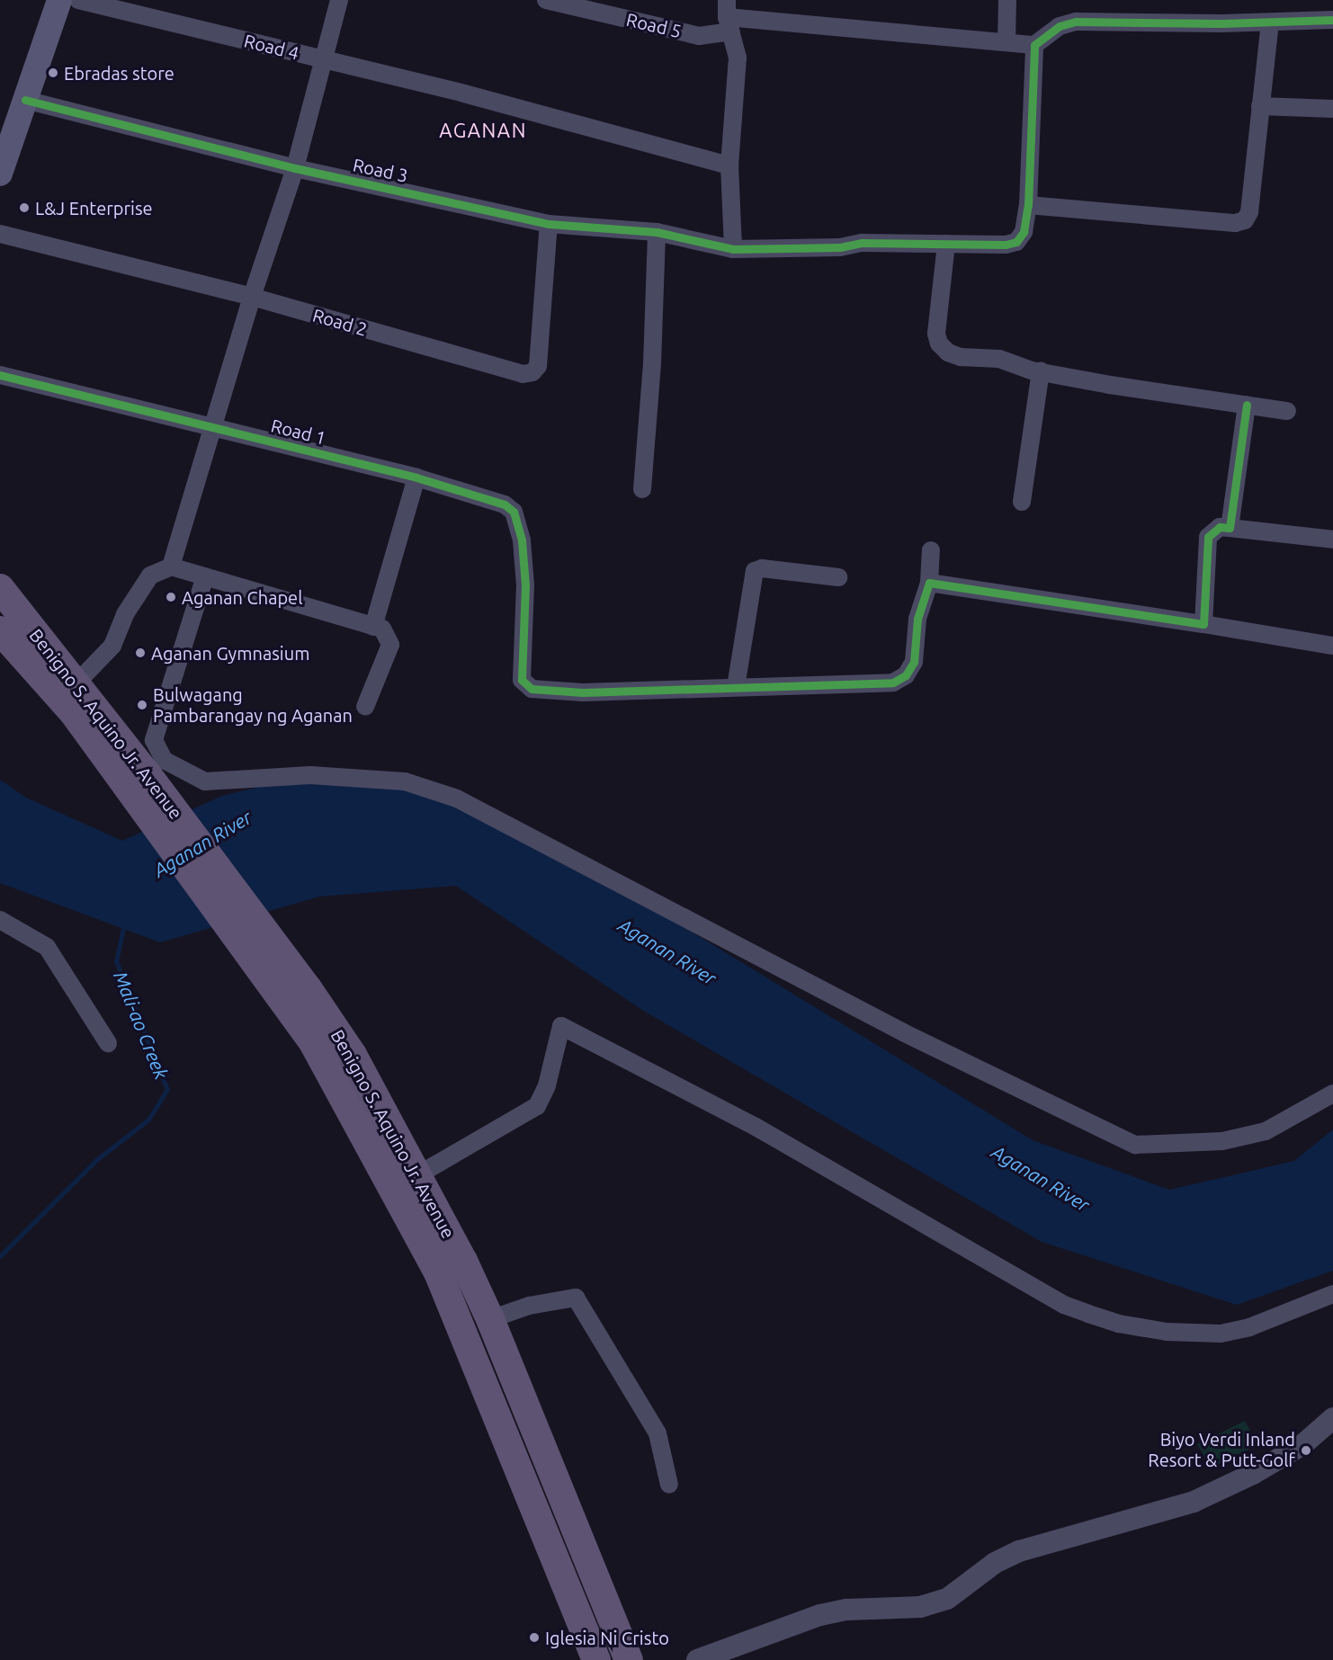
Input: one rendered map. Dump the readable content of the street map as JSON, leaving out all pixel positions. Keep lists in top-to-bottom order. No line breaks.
{"streets":{"main road":["Benigno S. Aquino Jr. Avenue"],"street":["Road 5","Road 4","Road 3","Road 2","Road 1"]},"crossings":[["Road 3","Road 2"]],"districts":["AGANAN"],"water":["Aganan River","Mali-ao Creek"],"places":["Ebradas store","L&J Enterprise","Aganan Chapel","Aganan Gymnasium","Bulwagang Pambarangay ng Aganan","Biyo Verdi Inland Resort & Putt-Golf","Iglesia Ni Cristo"]}
